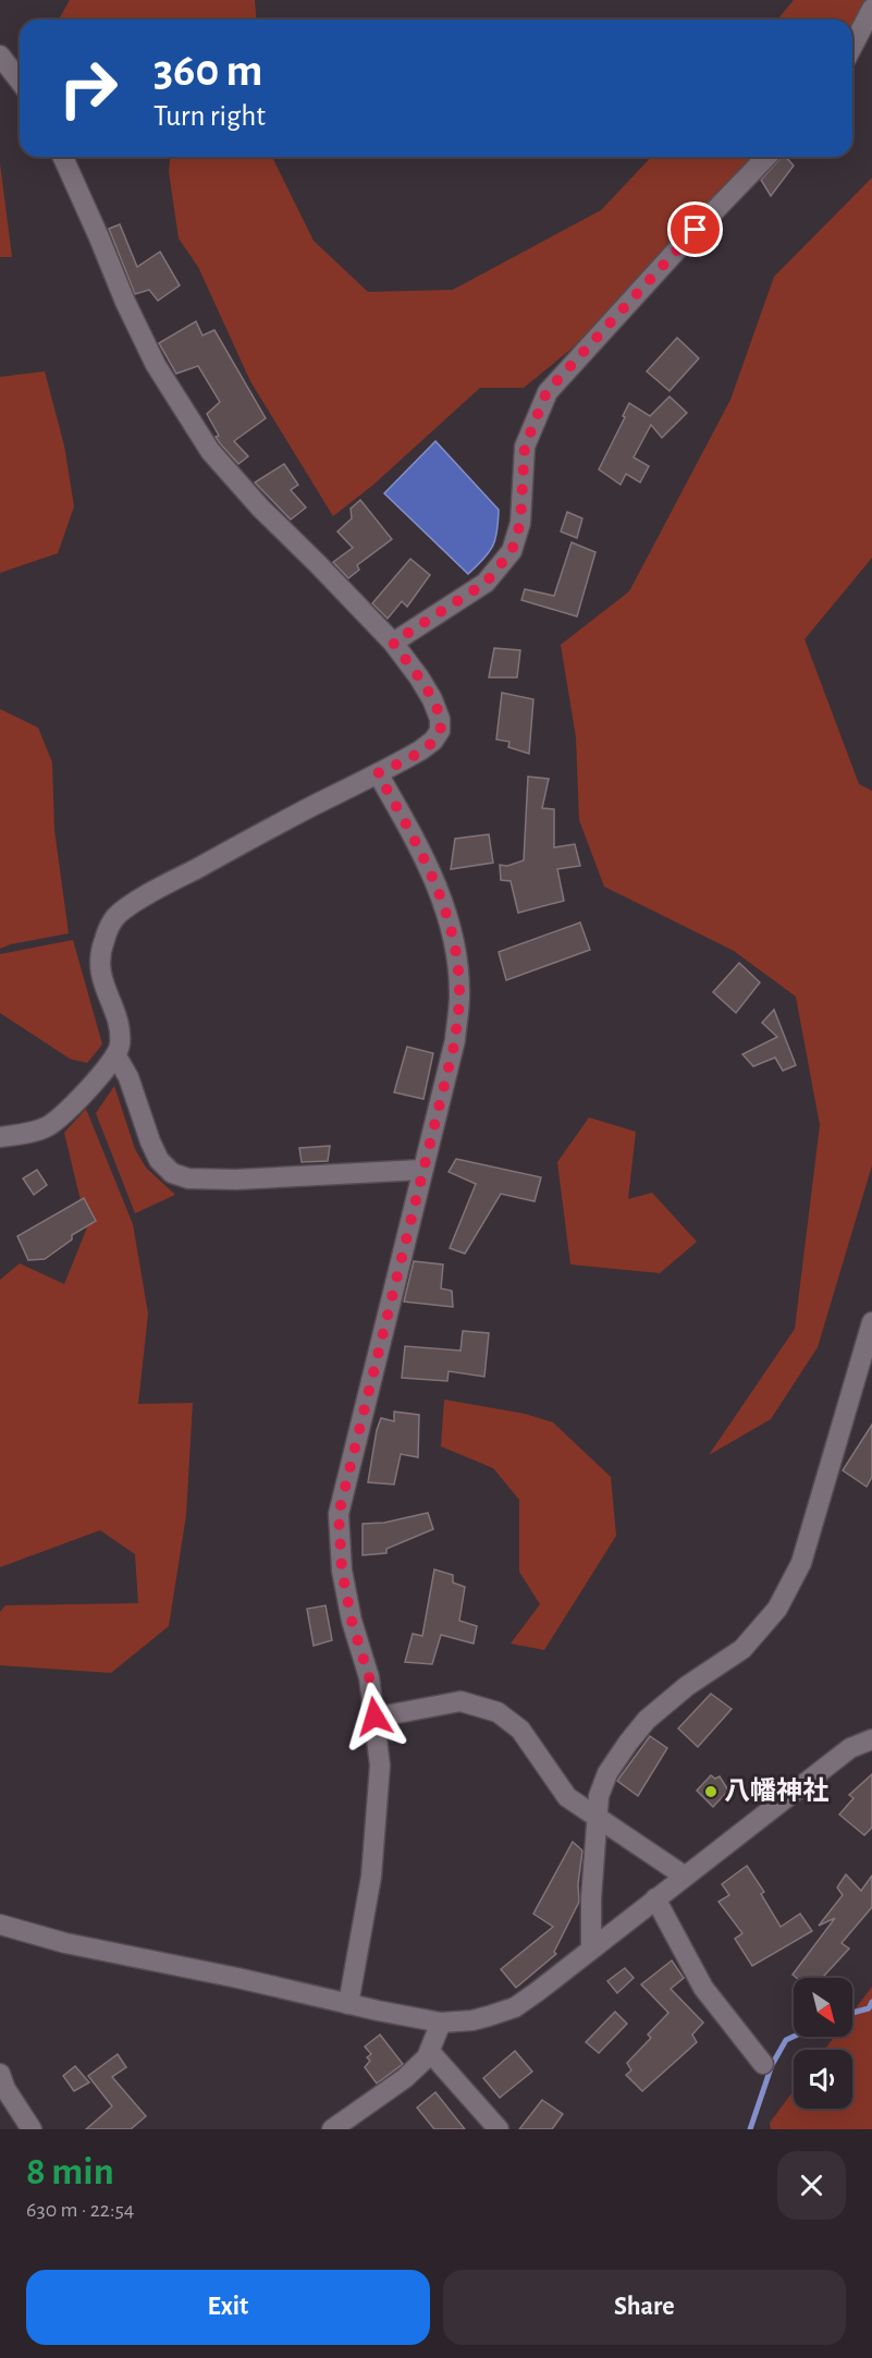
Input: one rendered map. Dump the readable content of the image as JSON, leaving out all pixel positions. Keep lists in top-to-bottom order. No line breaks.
{"places":["八幡神社"],"north":"bottom right","page":{"turn":["360 m","Turn right"],"heading":["8 min","630 m · 22:54"],"buttons":["Exit","Share"]}}
